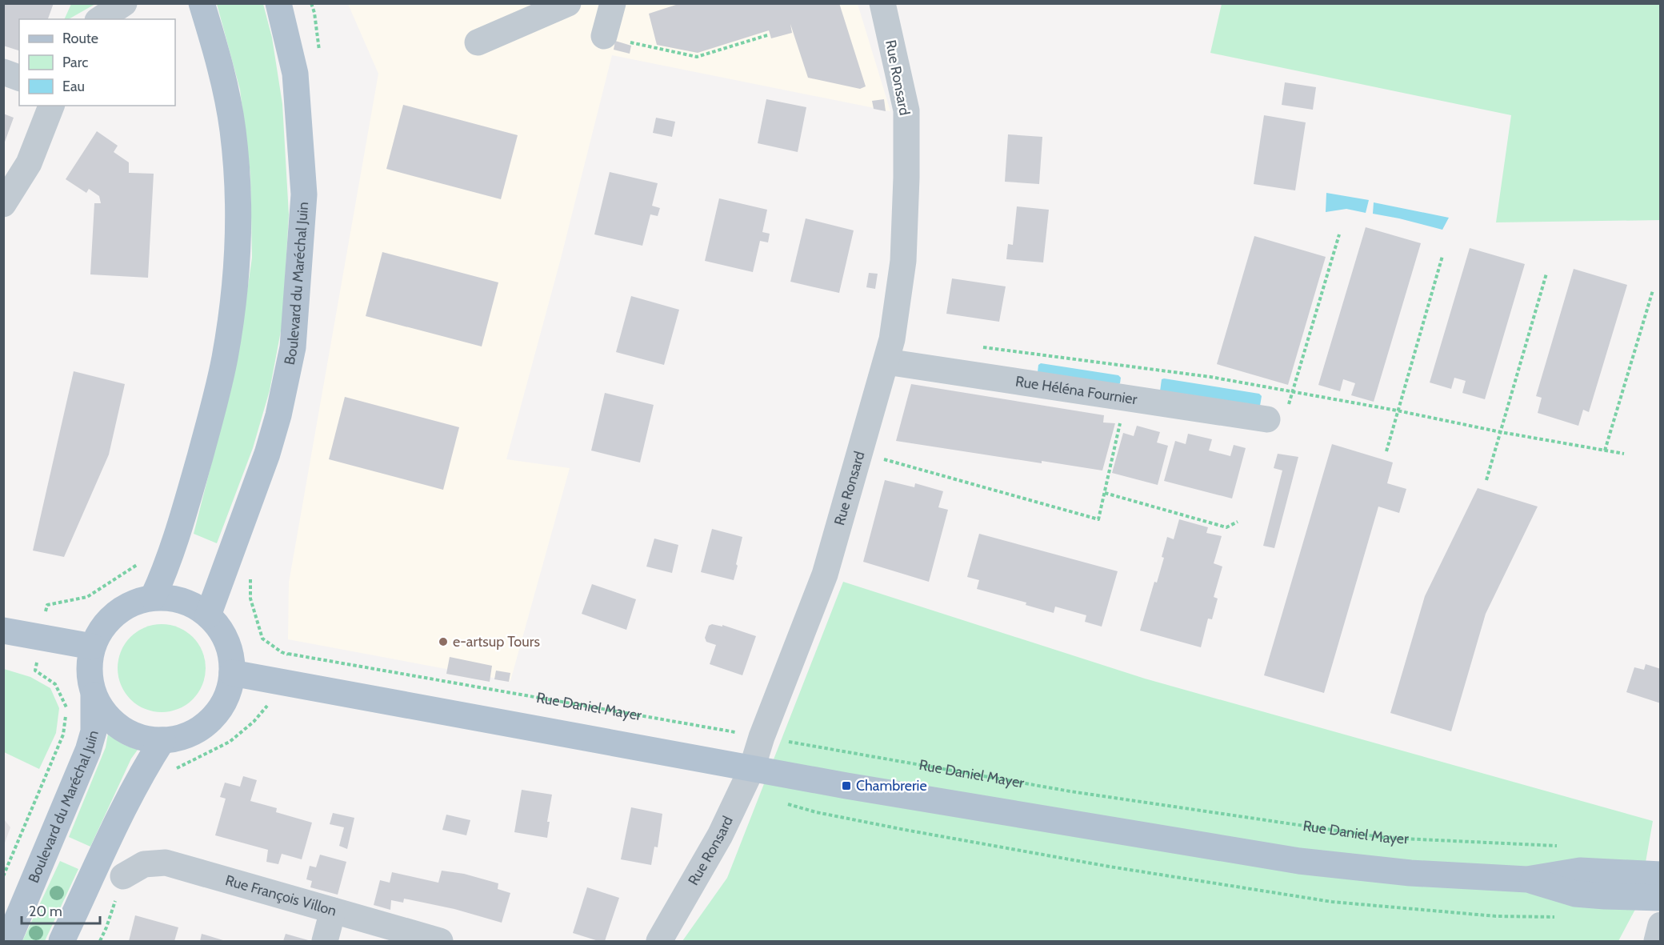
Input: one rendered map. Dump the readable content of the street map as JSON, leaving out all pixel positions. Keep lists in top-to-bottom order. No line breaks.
{"streets":{"main road":["Boulevard du Maréchal Juin"],"street":["Rue Ronsard","Rue Héléna Fournier","Rue François Villon"],"path":["Rue Daniel Mayer"]},"crossings":[["Rue Ronsard","Rue Héléna Fournier"],["Rue Ronsard","Rue Daniel Mayer"]],"places":{"other":["e-artsup Tours"],"transit":["Chambrerie"]},"legend":["Route","Parc","Eau"],"scale_bar":"20 m"}
